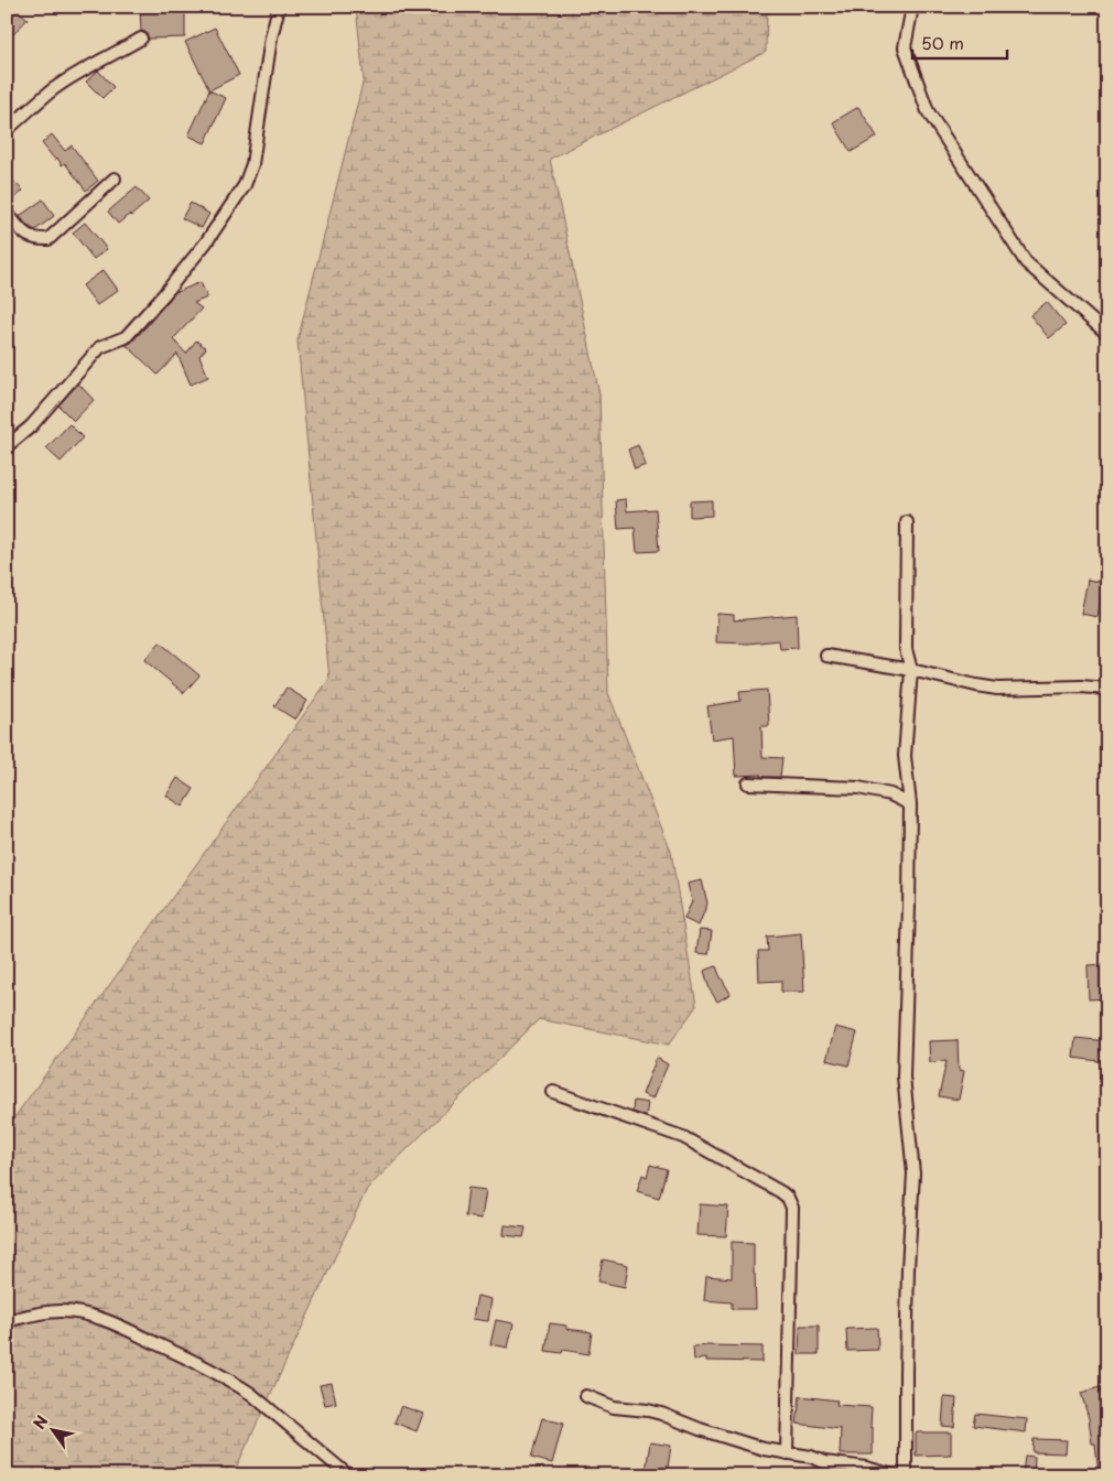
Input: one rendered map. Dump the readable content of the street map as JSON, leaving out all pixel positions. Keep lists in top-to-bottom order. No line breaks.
{"scale_bar":"50 m","north":"top left"}
